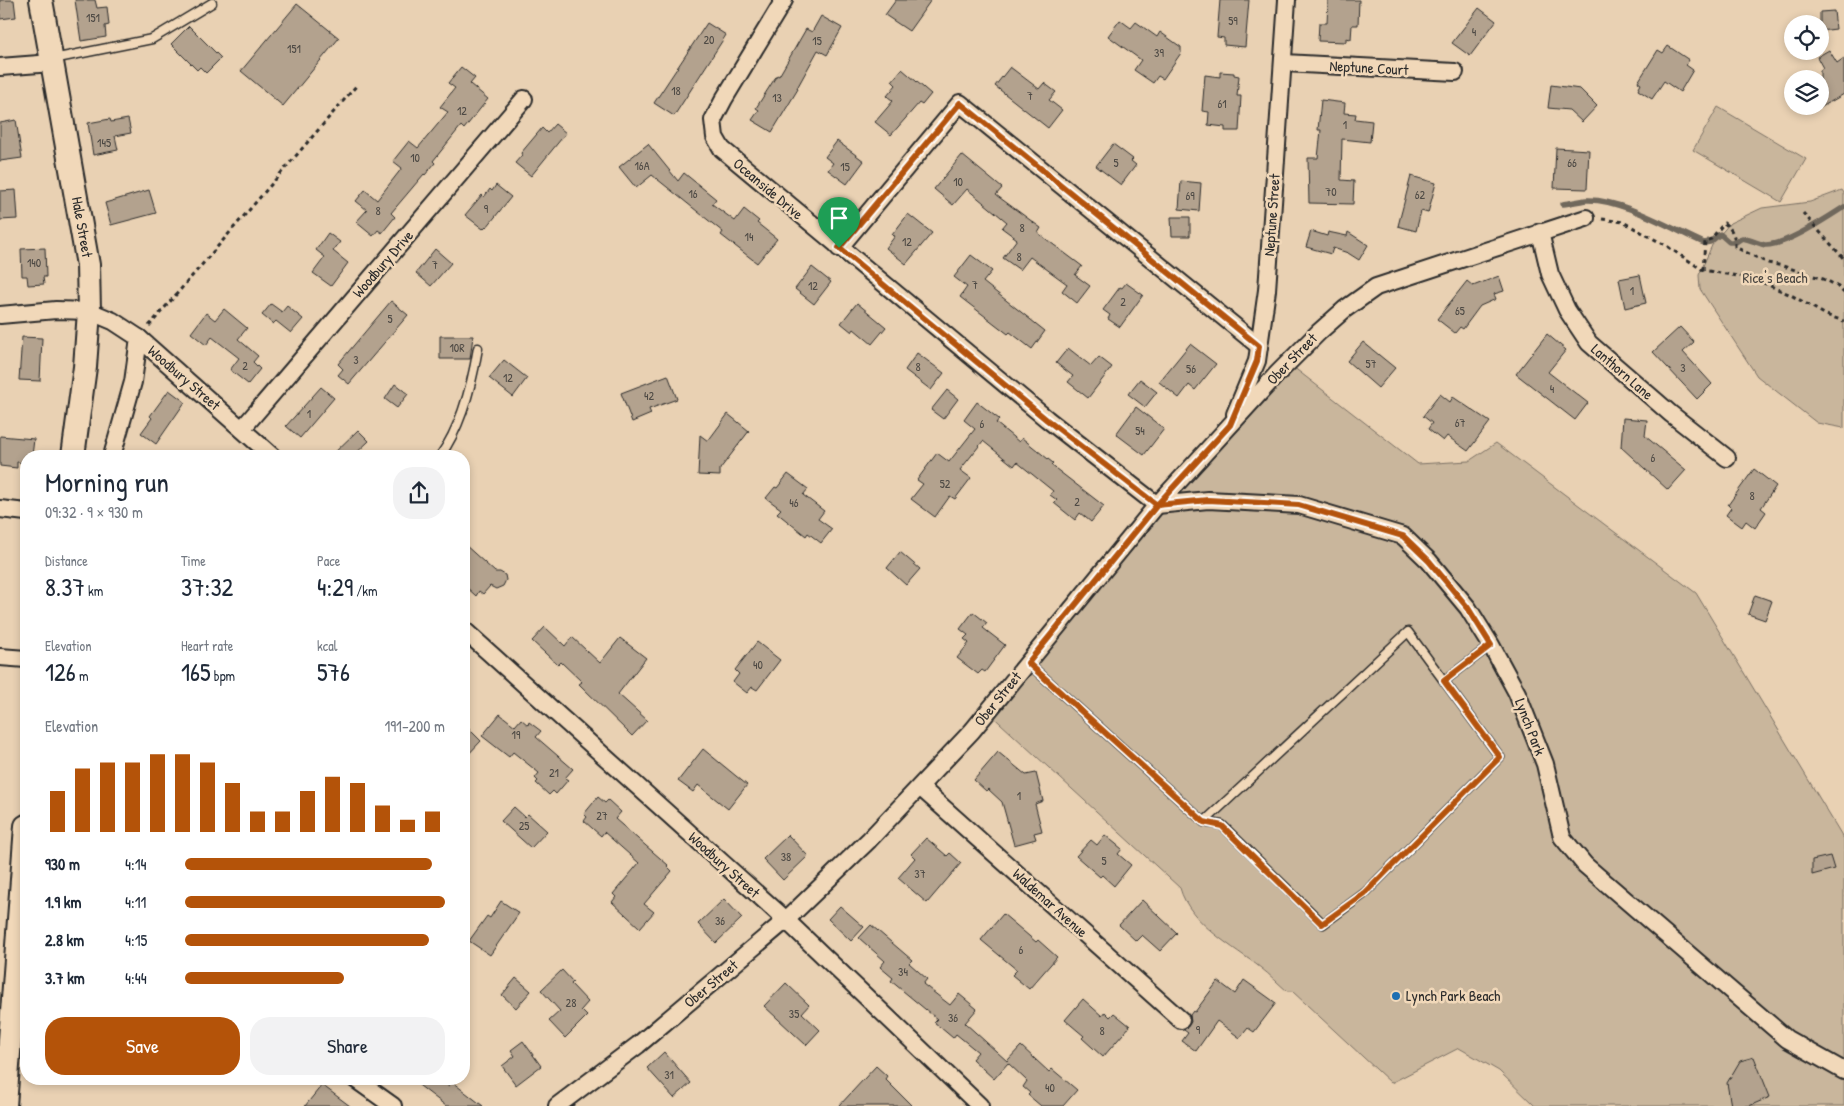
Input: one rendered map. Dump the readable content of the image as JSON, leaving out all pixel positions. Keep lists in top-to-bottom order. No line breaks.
{"streets":{"main road":["Hale Street"],"street":["Neptune Court","Oceanside Drive","Neptune Street","Woodbury Drive","Ober Street","Lanthorn Lane","Woodbury Street","Lynch Park","Waldemar Avenue"]},"crossings":[["Neptune Court","Neptune Street"],["Oceanside Drive","Ober Street"],["Oceanside Drive","Lynch Park"],["Neptune Street","Ober Street"],["Hale Street","Woodbury Street"],["Woodbury Drive","Woodbury Street"],["Ober Street","Lanthorn Lane"],["Ober Street","Woodbury Street"],["Ober Street","Lynch Park"],["Ober Street","Waldemar Avenue"]],"parks":["Rice's Beach"],"places":["Lynch Park Beach"],"house_numbers":["151","59","4","20","15","151","39","18","7","13","61","12","1","145","10","5","66","16A","15","10","70","16","62","69","9","8","8","14","12","8","140","7","7","12","1","2","65","5","10R","3","57","2","8","3","56","12","4","42","1","67","6","54","6","52","8","2","46","40","19","21","1","27","25","38","5","37","36","6","34","28","35","36","9","8","31","40"],"page":{"heading":["Morning run","09:32 · 9 × 930 m"],"stats":[["Distance","8.37 km"],["Time","37:32"],["Pace","4:29 /km"],["Elevation","126 m"],["Heart rate","165 bpm"],["kcal","576"]],"chart":["Elevation","191–200 m"],"list":[{"name":"930 m","note":"4:14"},{"name":"1.9 km","note":"4:11"},{"name":"2.8 km","note":"4:15"},{"name":"3.7 km","note":"4:44"}],"buttons":["Save","Share"]}}
